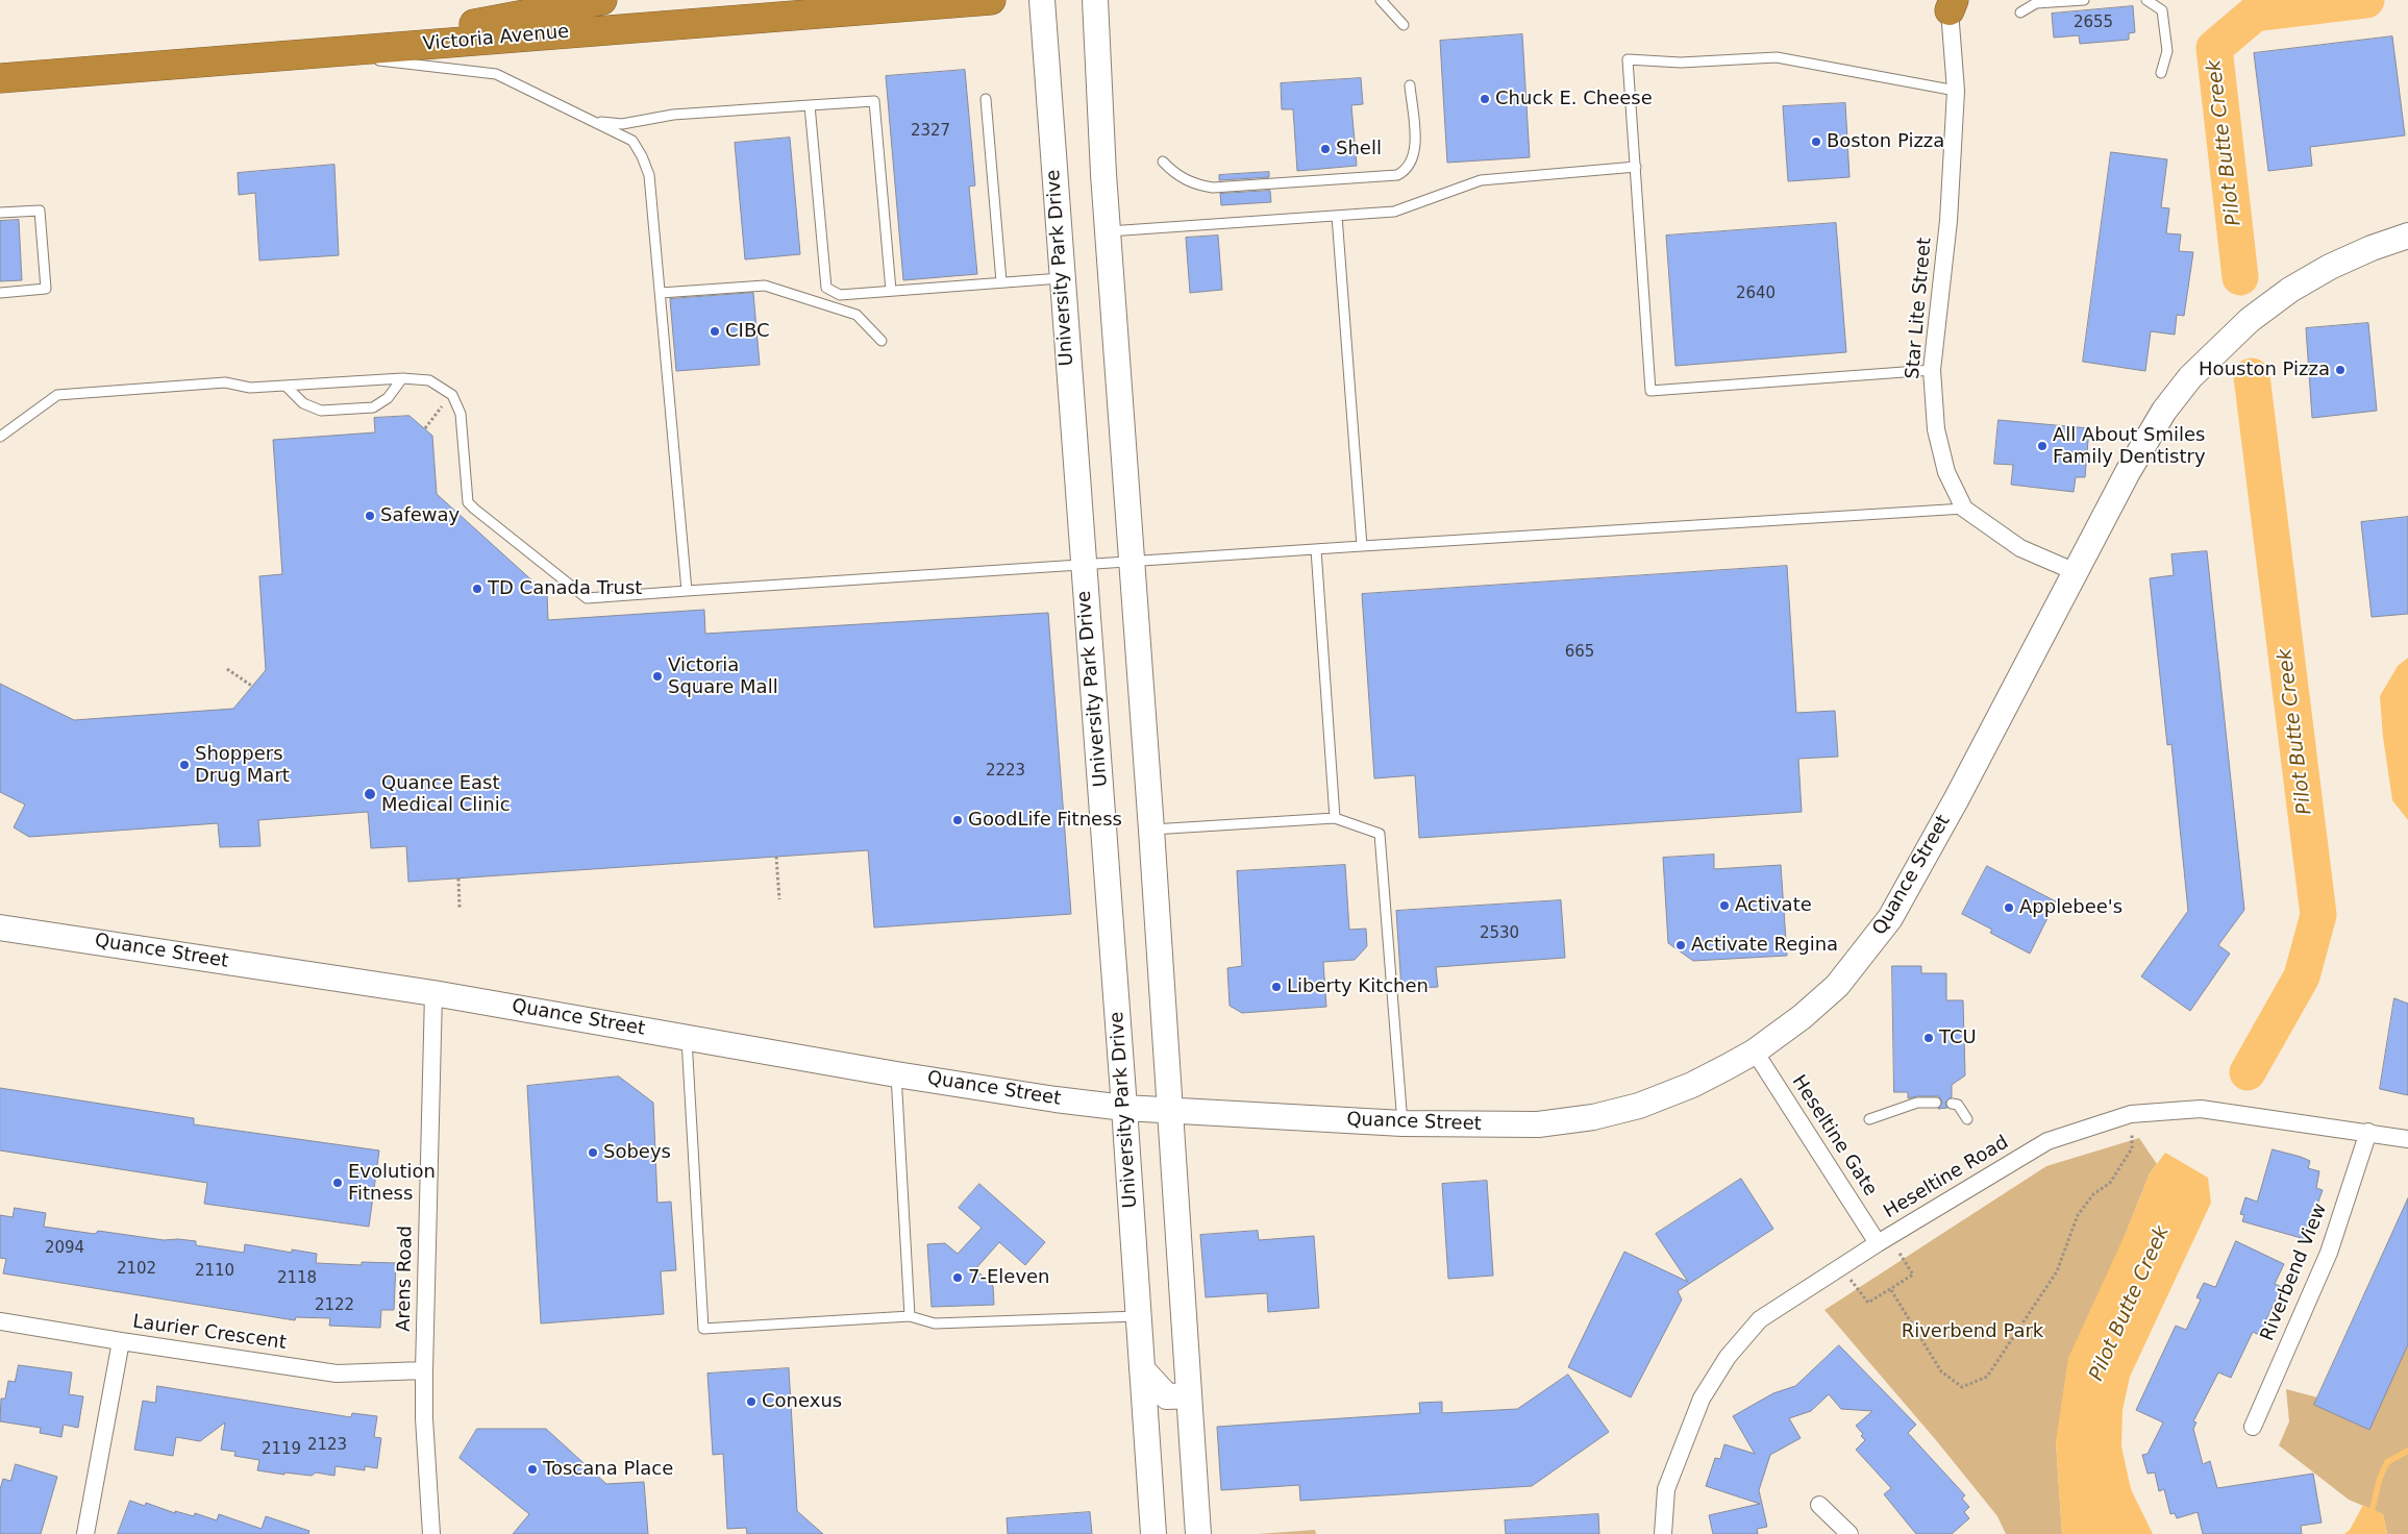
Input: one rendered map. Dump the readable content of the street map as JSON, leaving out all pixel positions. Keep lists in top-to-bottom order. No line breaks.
{"streets":{"highway":["Victoria Avenue"],"street":["University Park Drive","Star Lite Street","Quance Street","Heseltine Gate","Heseltine Road","Riverbend View","Arens Road","Laurier Crescent"]},"crossings":[["University Park Drive","Quance Street"],["Star Lite Street","Quance Street"],["Quance Street","Heseltine Gate"],["Quance Street","Arens Road"],["Heseltine Gate","Heseltine Road"],["Heseltine Road","Riverbend View"],["Arens Road","Laurier Crescent"]],"water":["Pilot Butte Creek"],"parks":["Riverbend Park"],"places":["Chuck E. Cheese","Boston Pizza","Shell","CIBC","Houston Pizza","All About Smiles Family Dentistry","Safeway","TD Canada Trust","Victoria Square Mall","Shoppers Drug Mart","Quance East Medical Clinic","GoodLife Fitness","Activate","Applebee's","Activate Regina","Liberty Kitchen","TCU","Sobeys","Evolution Fitness","7-Eleven","Conexus","Toscana Place"],"house_numbers":["2655","2327","2640","665","2223","2530","2094","2102","2110","2118","2122","2123","2119"]}
